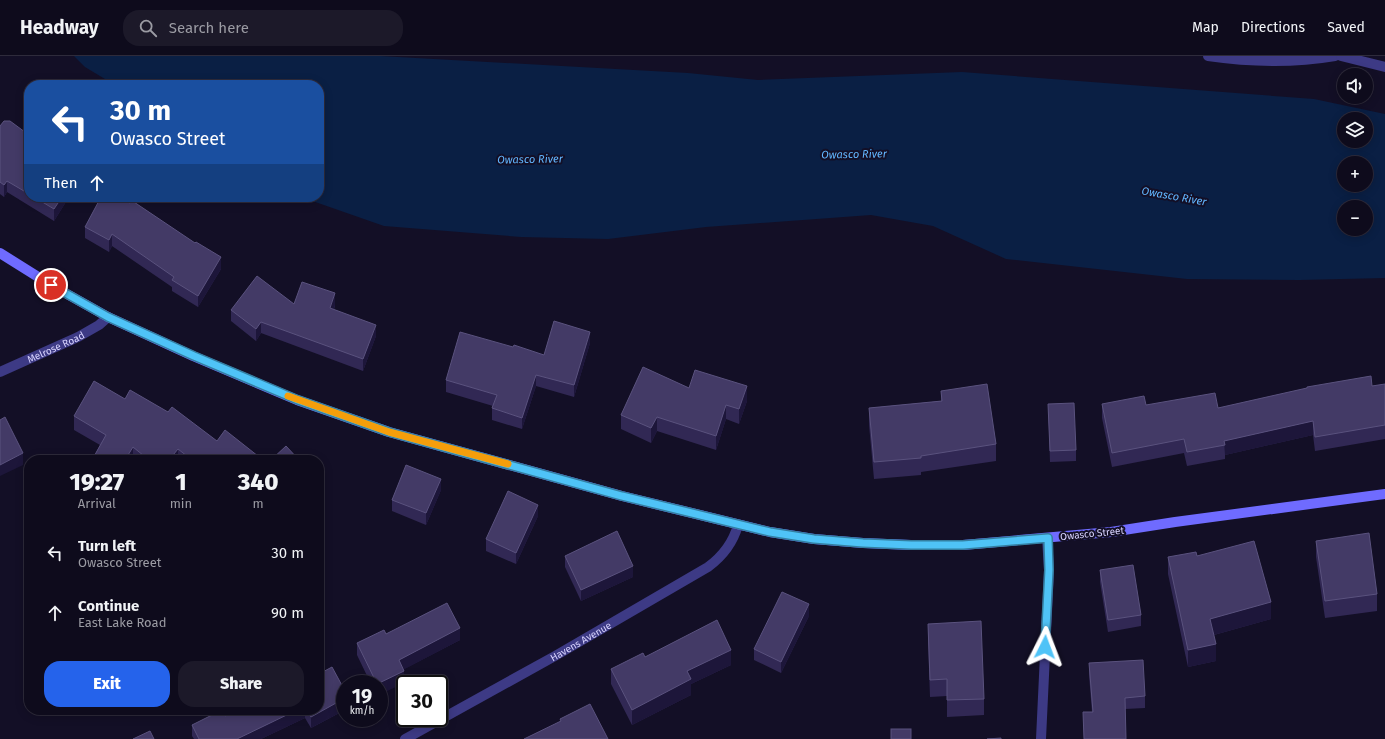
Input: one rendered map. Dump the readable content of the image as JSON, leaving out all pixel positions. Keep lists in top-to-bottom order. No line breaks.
{"streets":{"main road":["Owasco Street"],"street":["Melrose Road","Havens Avenue"]},"crossings":[["Melrose Road","Owasco Street"],["Owasco Street","Havens Avenue"]],"water":["Owasco River"],"page":{"header":"Headway","search":"Search here","nav":["Map","Directions","Saved"],"map_buttons":["+","−"],"turn":["30 m","Owasco Street"],"then":"Then","eta":["19:27","Arrival","1","min","340","m"],"list":[{"name":"Turn left","note":"Owasco Street","value":"30 m"},{"name":"Continue","note":"East Lake Road","value":"90 m"}],"buttons":["Exit","Share"],"speed":"19 km/h","limit":"30"}}
